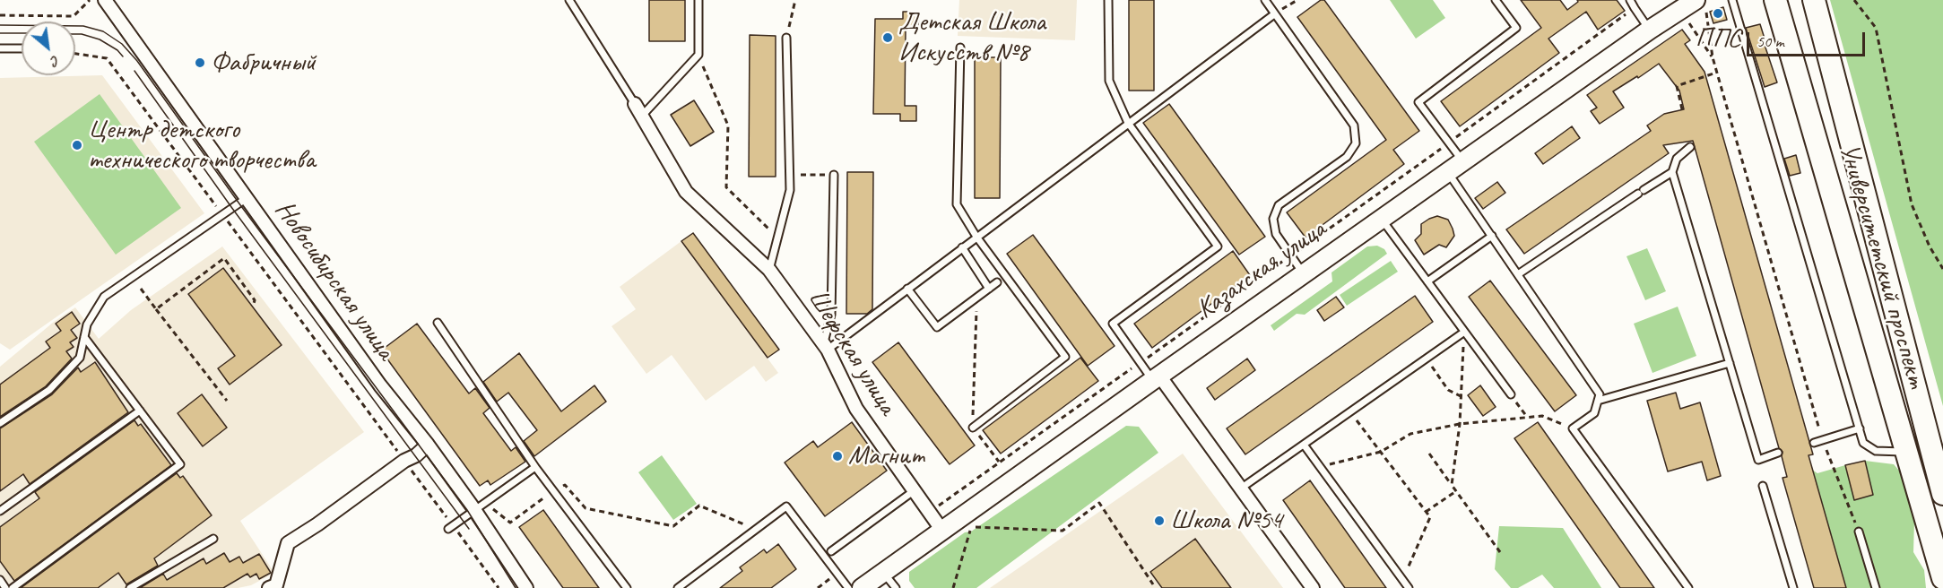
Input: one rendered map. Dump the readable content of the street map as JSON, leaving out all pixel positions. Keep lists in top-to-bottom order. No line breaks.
{"streets":{"highway":["Университетский проспект"],"main road":["Казахская улица"],"street":["Новосибирская улица","Шефская улица"]},"crossings":[["Казахская улица","Шефская улица"]],"places":["ППС","Детская Школа Искусств №8","Фабричный","Центр детского технического творчества","Магнит","Школа №54"],"scale_bar":"50 m","north":"bottom right"}
